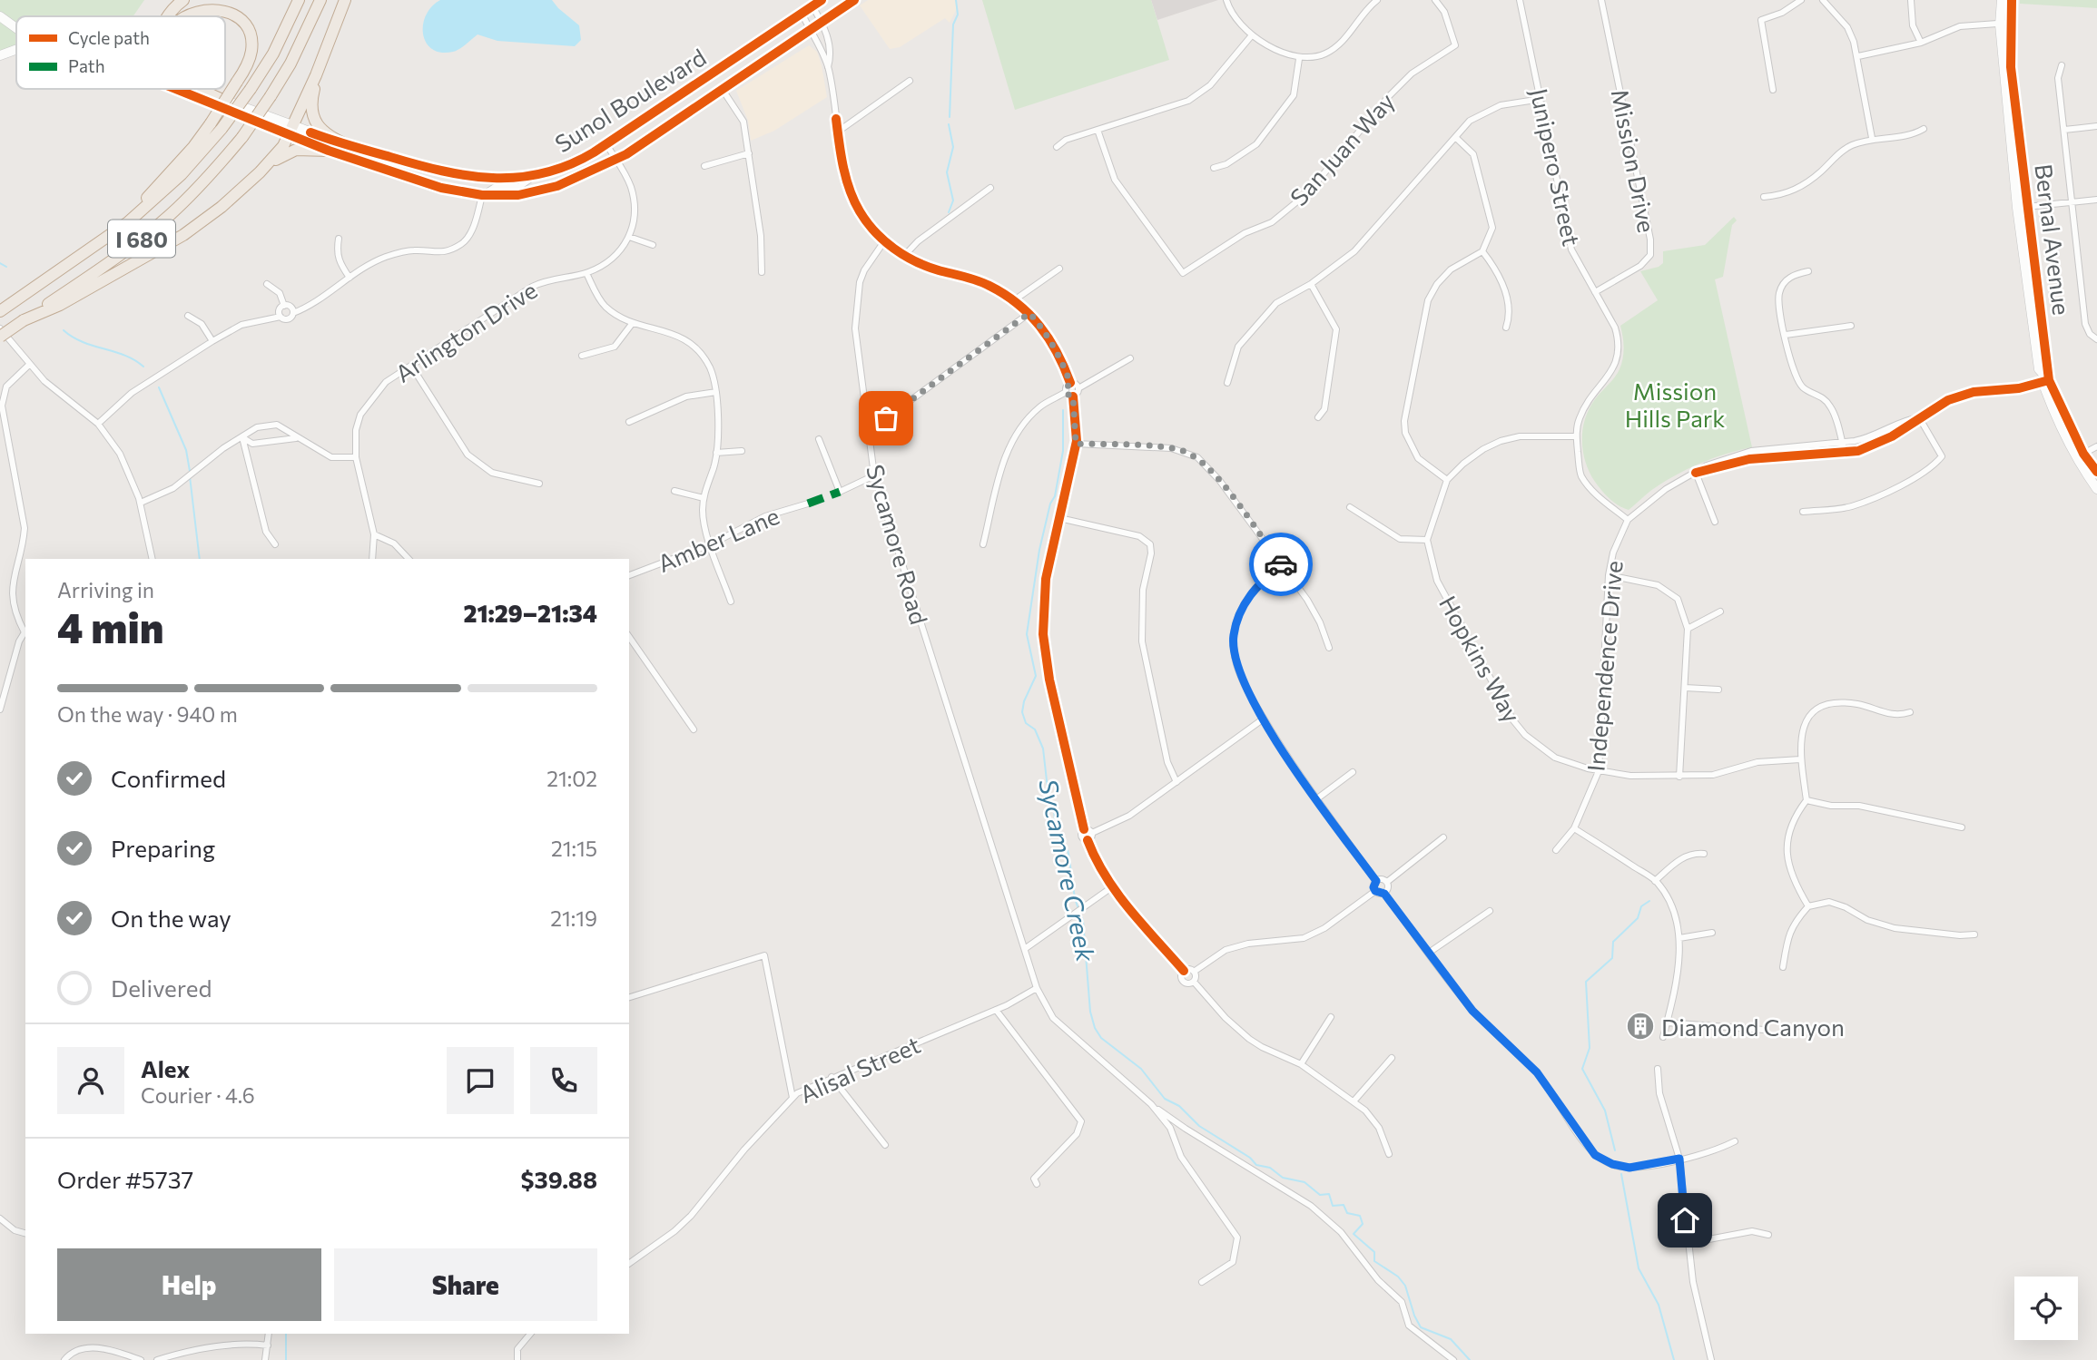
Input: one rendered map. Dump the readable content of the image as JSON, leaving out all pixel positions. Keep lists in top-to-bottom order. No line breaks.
{"streets":{"highway":["I 680"],"main road":["Sunol Boulevard","Bernal Avenue"],"street":["San Juan Way","Mission Drive","Junipero Street","Arlington Drive","Amber Lane","Sycamore Road","Hopkins Way","Independence Drive","Alisal Street"]},"crossings":[["Mission Drive","Junipero Street"],["Junipero Street","Independence Drive"],["Bernal Avenue","Independence Drive"],["Sycamore Road","Alisal Street"],["Hopkins Way","Independence Drive"]],"water":["Sycamore Creek"],"parks":["Mission Hills Park"],"places":{"building":["Diamond Canyon"]},"legend":["Cycle path","Path"],"page":{"heading":["4 min","Arriving in","21:29–21:34"],"panel":["Alex","Courier · 4.6","Order #5737","$39.88"],"bar":"On the way · 940 m","list":[["Confirmed","21:02"],["Preparing","21:15"],["On the way","21:19"],"Delivered"],"buttons":["Help","Share"]}}
